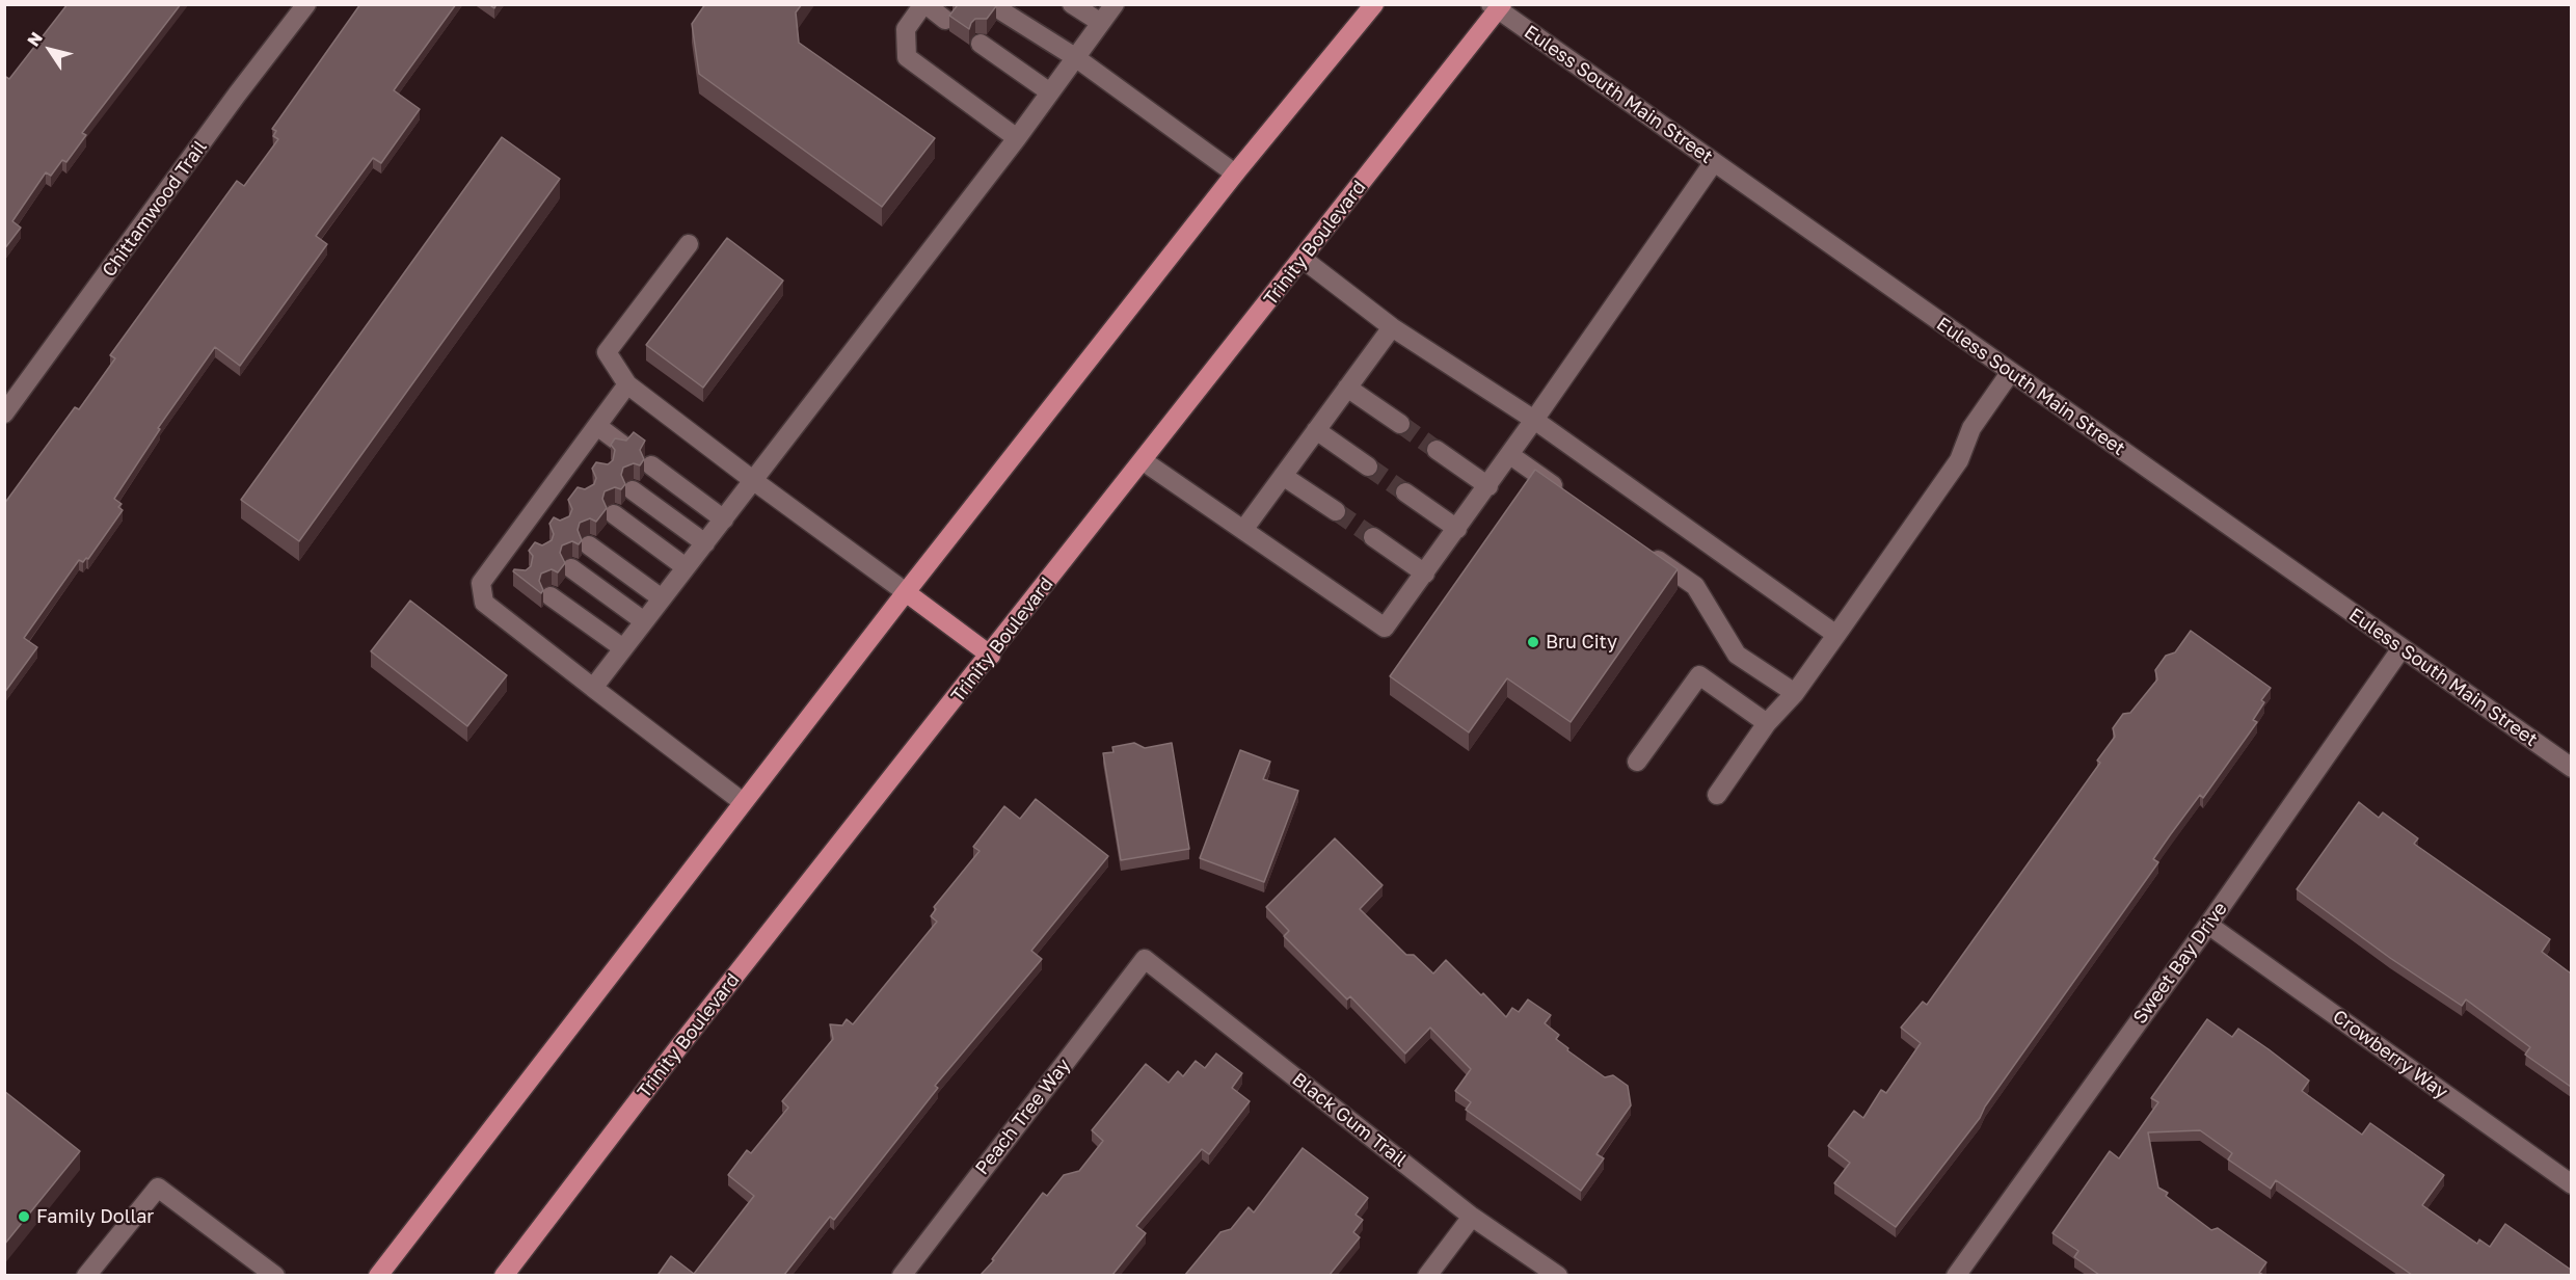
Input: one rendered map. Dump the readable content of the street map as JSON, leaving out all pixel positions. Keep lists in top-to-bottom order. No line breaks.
{"streets":{"main road":["Trinity Boulevard"],"street":["Euless South Main Street","Chittamwood Trail","Sweet Bay Drive","Crowberry Way","Peach Tree Way","Black Gum Trail"]},"crossings":[["Euless South Main Street","Trinity Boulevard"],["Euless South Main Street","Sweet Bay Drive"],["Sweet Bay Drive","Crowberry Way"],["Peach Tree Way","Black Gum Trail"]],"places":["Bru City","Family Dollar"],"north":"top left"}
